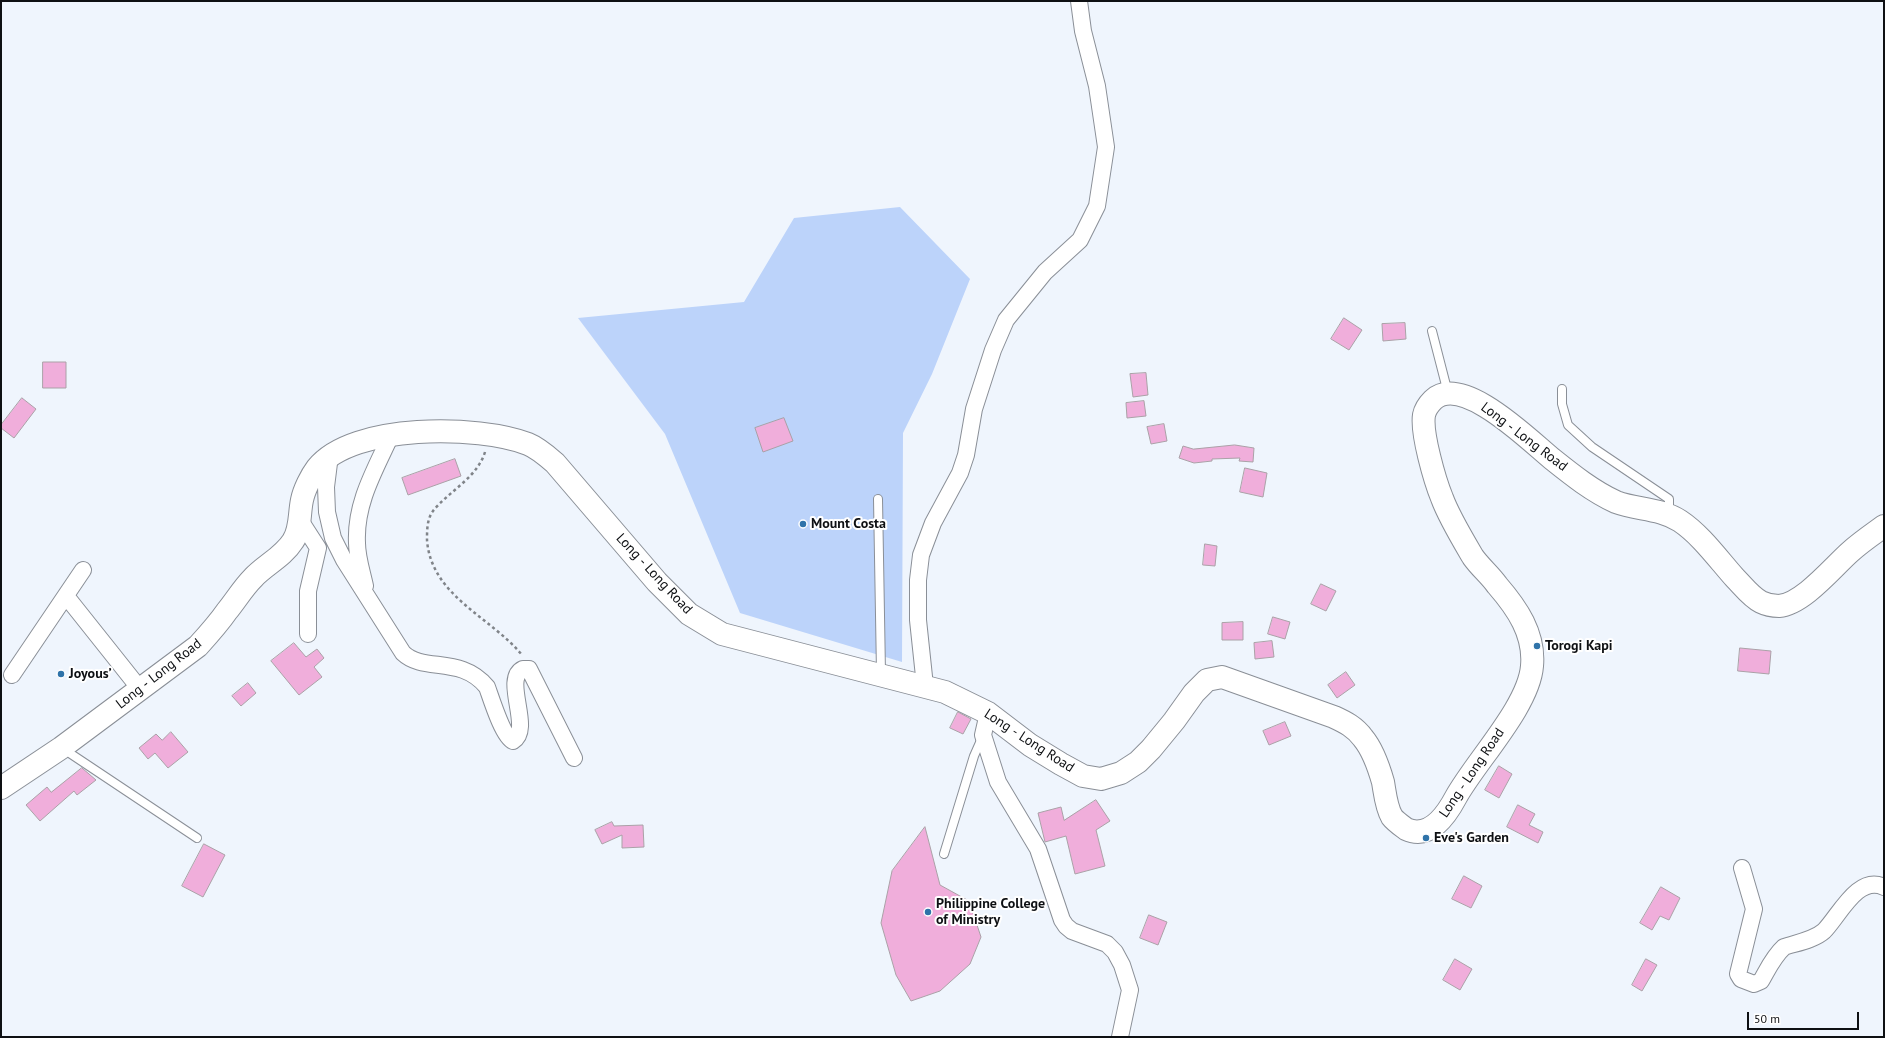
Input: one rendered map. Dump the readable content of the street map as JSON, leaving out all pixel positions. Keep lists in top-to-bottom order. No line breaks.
{"streets":{"main road":["Long - Long Road"]},"places":["Mount Costa","Torogi Kapi","Joyous’","Eve's Garden","Philippine College of Ministry"],"scale_bar":"50 m"}
